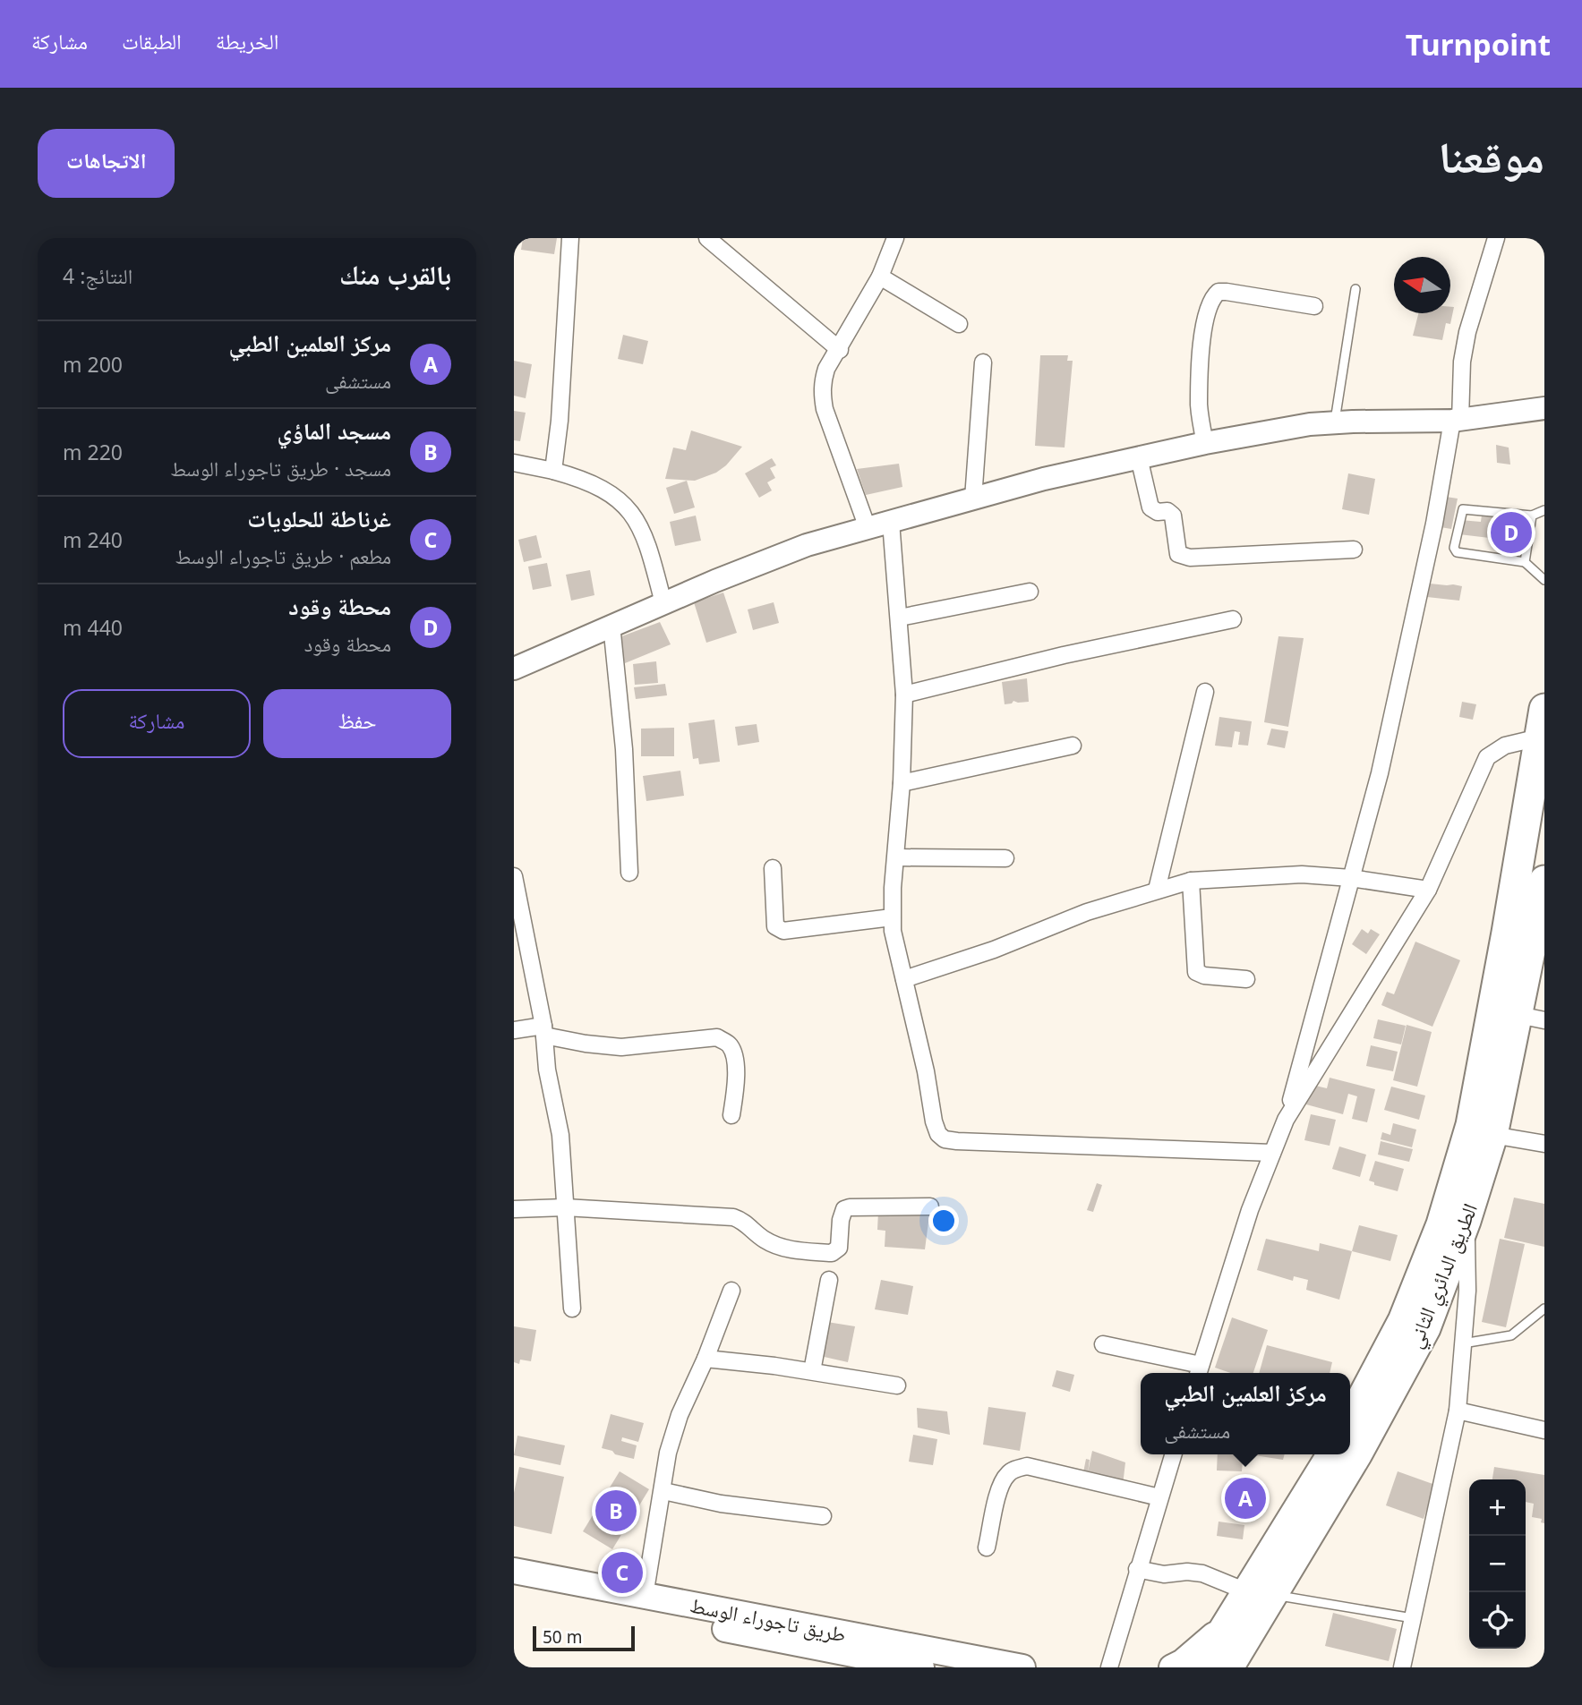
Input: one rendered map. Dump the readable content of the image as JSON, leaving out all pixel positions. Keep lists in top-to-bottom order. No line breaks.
{"streets":{"highway":["الطريق الدائري الثاني"],"main road":["طريق تاجوراء الوسط"]},"scale_bar":"50 m","north":"left","page":{"header":"Turnpoint","nav":["الخريطة","الطبقات","مشاركة"],"title":"موقعنا","buttons":["الاتجاهات",["حفظ","مشاركة"]],"heading":["بالقرب منك","النتائج: 4"],"list":[{"mark":"A","name":"مركز العلمين الطبي","note":"مستشفى","value":"200 m"},{"mark":"B","name":"مسجد الماؤي","note":"مسجد · طريق تاجوراء الوسط","value":"220 m"},{"mark":"C","name":"غرناطة للحلويات","note":"مطعم · طريق تاجوراء الوسط","value":"240 m"},{"mark":"D","name":"محطة وقود","note":"محطة وقود","value":"440 m"}],"pins":["D","A","B","C"],"popup":["مركز العلمين الطبي","مستشفى"],"map_buttons":["+","−"],"scale":"50 m"}}
